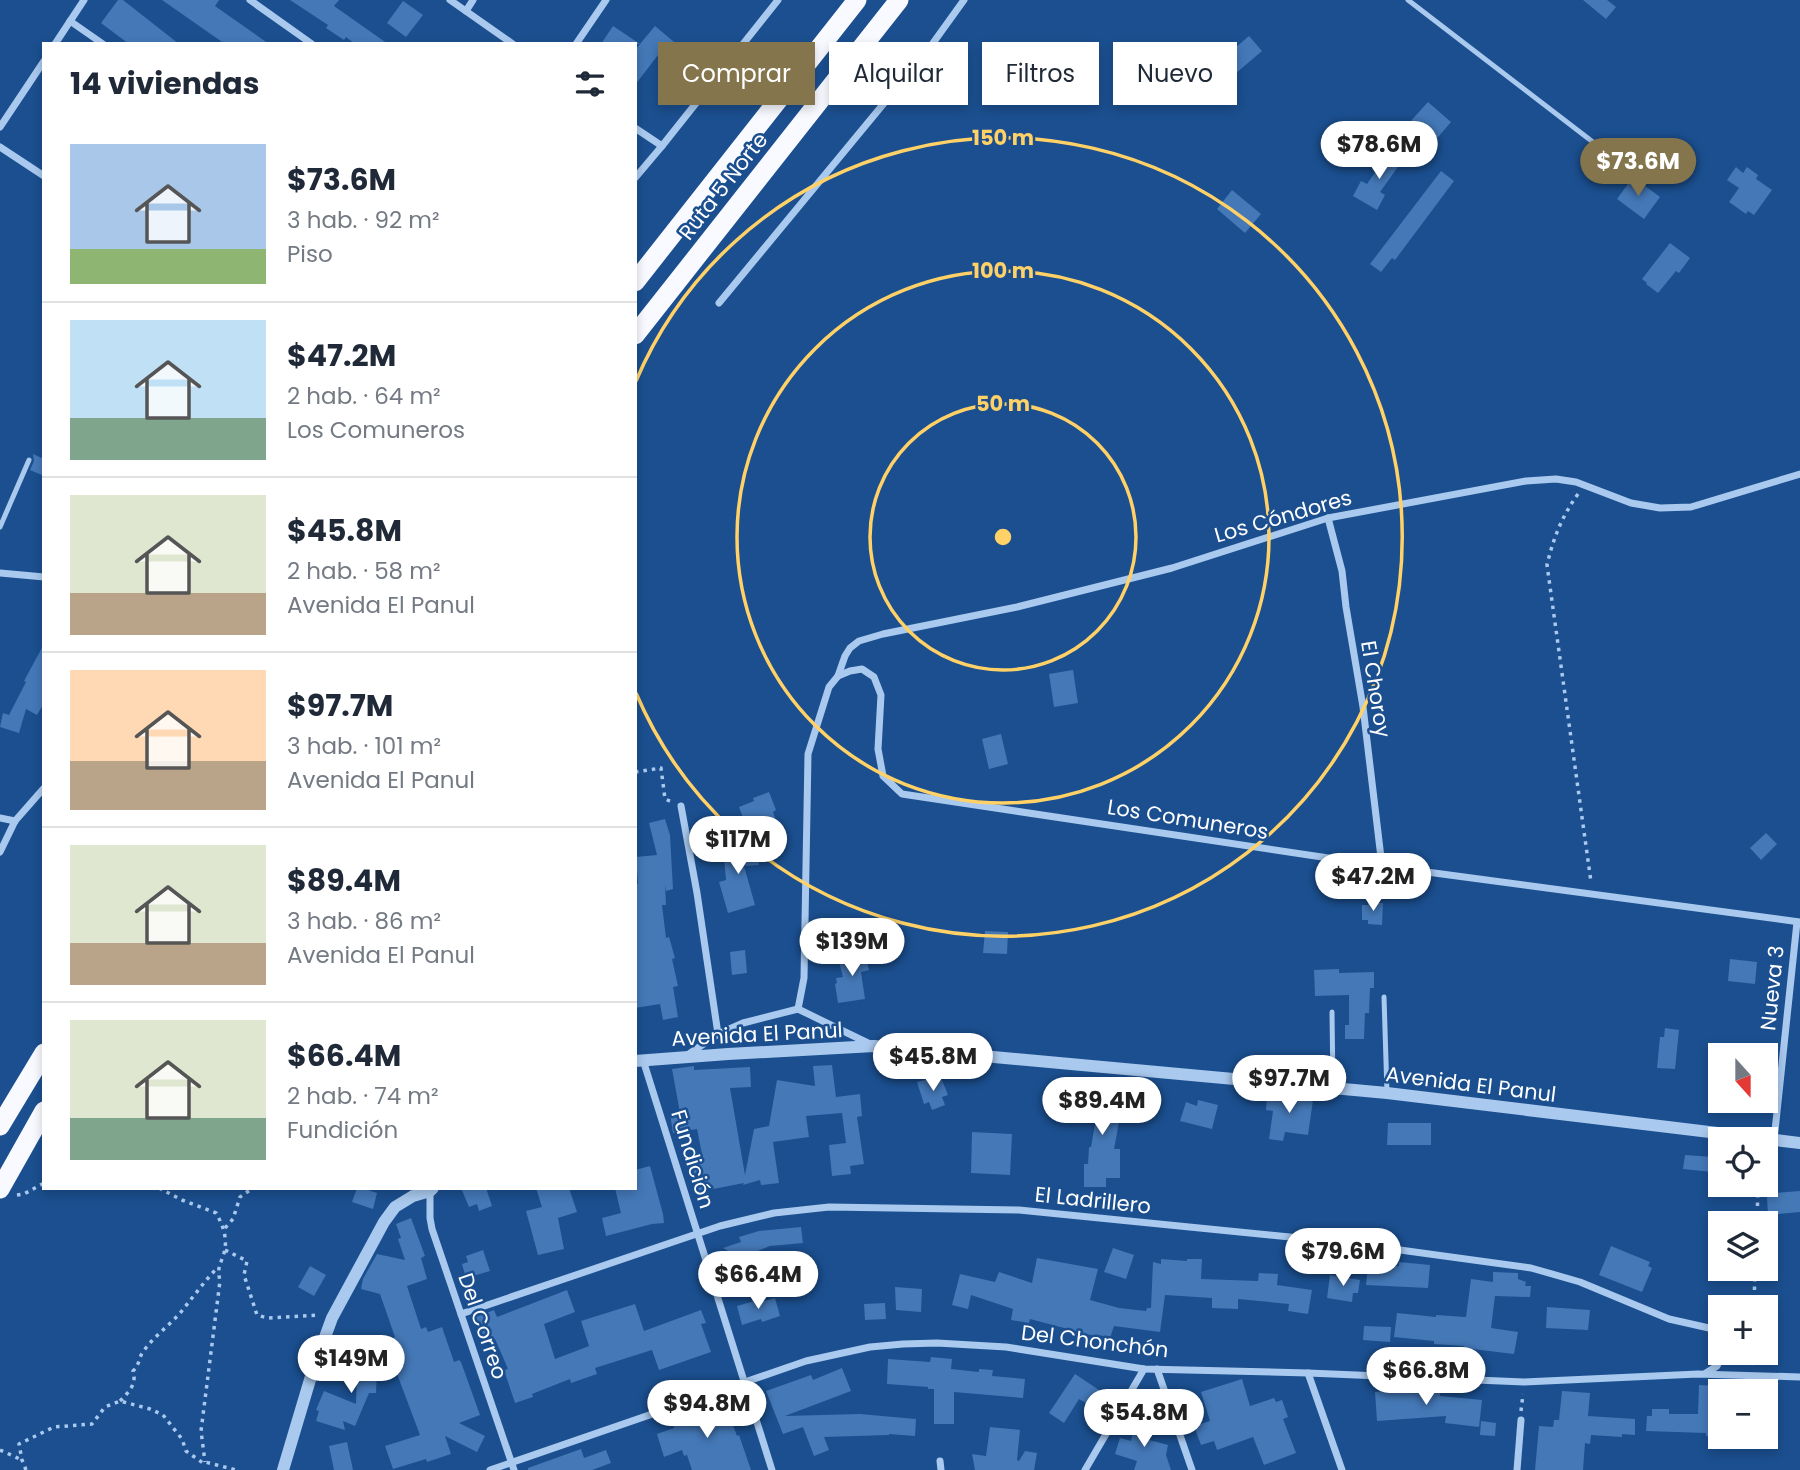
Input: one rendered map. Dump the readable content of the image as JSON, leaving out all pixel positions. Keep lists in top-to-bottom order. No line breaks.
{"streets":{"highway":["Ruta 5 Norte"],"street":["Los Cóndores","El Choroy","Los Comuneros","Nueva 3","Avenida El Panul","Fundición","El Ladrillero","Del Correo","Del Chonchón"]},"crossings":[["Los Cóndores","El Choroy"],["Los Cóndores","Los Comuneros"],["El Choroy","Los Comuneros"],["Los Comuneros","Nueva 3"],["Avenida El Panul","Fundición"],["Fundición","El Ladrillero"],["Fundición","Del Chonchón"],["El Ladrillero","Del Correo"],["Del Correo","Del Chonchón"]],"north":"bottom","page":{"chip":["Comprar","Alquilar","Filtros","Nuevo"],"heading":"14 viviendas","price":["$78.6M","$73.6M","$117M","$47.2M","$139M","$45.8M","$97.7M","$89.4M","$79.6M","$66.4M","$149M","$66.8M","$94.8M","$54.8M"],"list":[{"name":"$73.6M","note":"3 hab. · 92 m² · Piso"},{"name":"$47.2M","note":"2 hab. · 64 m² · Los Comuneros"},{"name":"$45.8M","note":"2 hab. · 58 m² · Avenida El Panul"},{"name":"$97.7M","note":"3 hab. · 101 m² · Avenida El Panul"},{"name":"$89.4M","note":"3 hab. · 86 m² · Avenida El Panul"},{"name":"$66.4M","note":"2 hab. · 74 m² · Fundición"}],"map_buttons":["+","−"]},"rings":["150 m","100 m","50 m"]}
